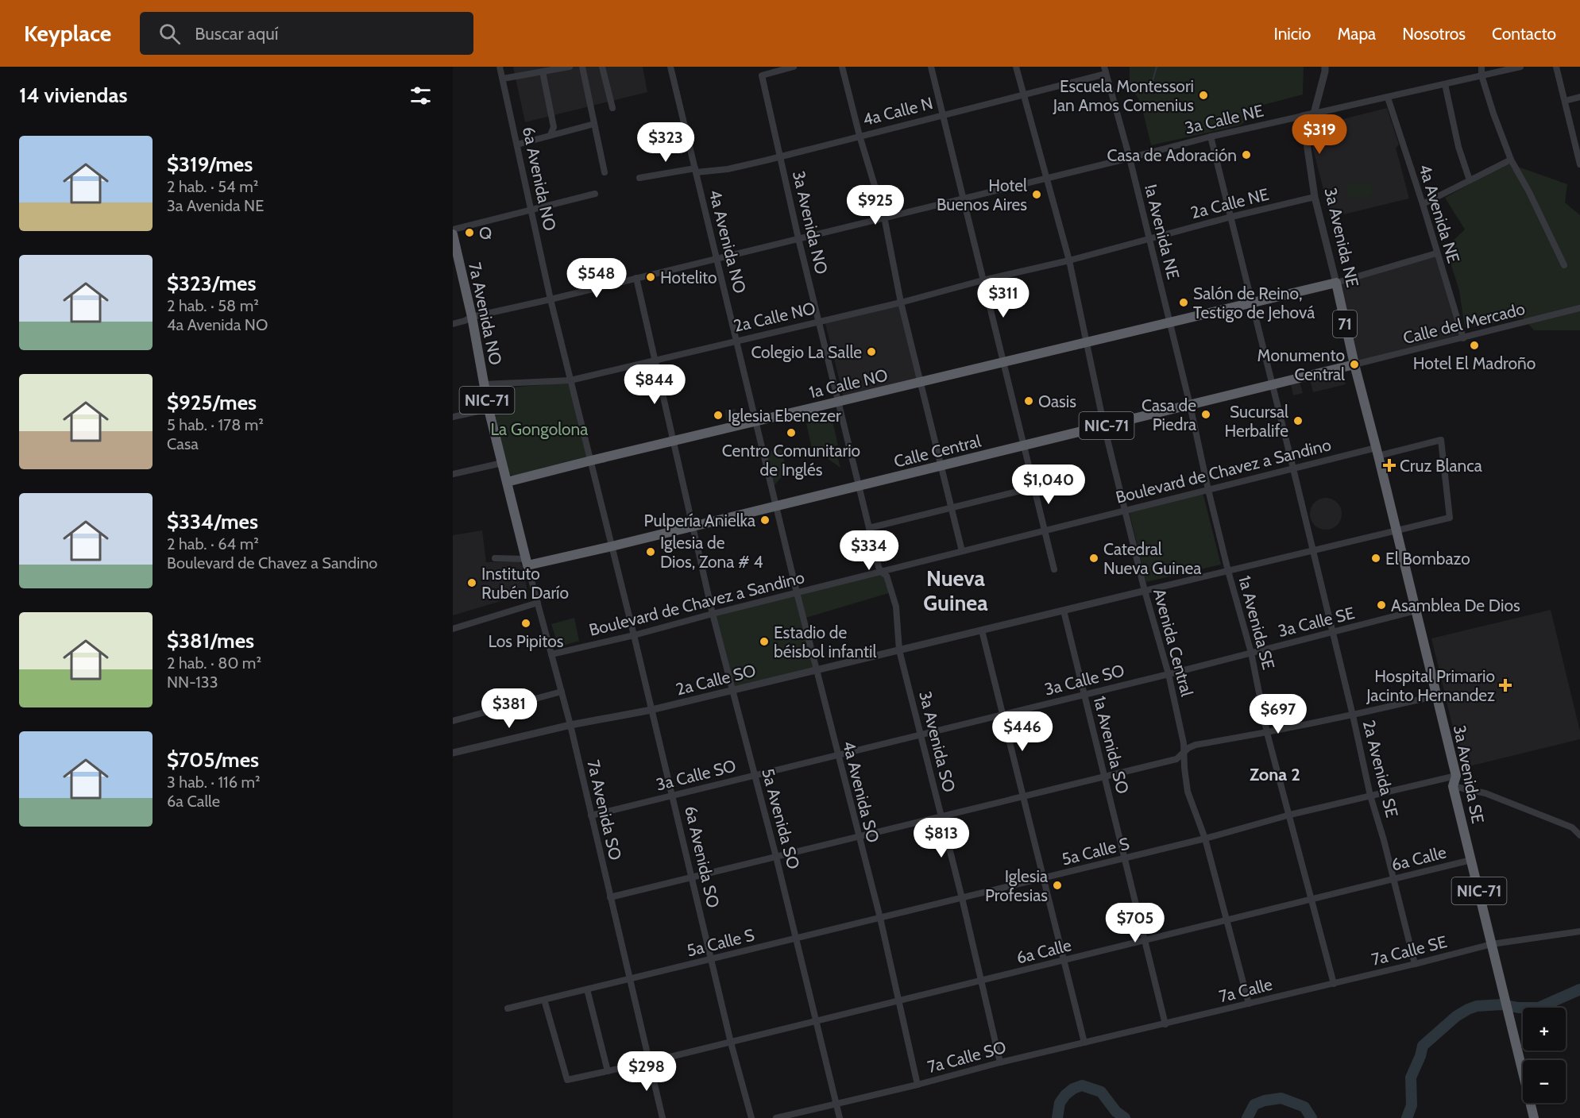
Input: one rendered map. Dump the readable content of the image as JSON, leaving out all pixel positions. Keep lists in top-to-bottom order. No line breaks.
{"streets":{"highway":["3a Avenida NE","7a Avenida NO","71","1a Calle NO","NIC-71","Calle Central","3a Avenida SE"],"street":["4a Calle N","3a Calle NE","6a Avenida NO","2a Calle NE","4a Avenida NE","3a Avenida NO","!a Avenida NE","4a Avenida NO","2a Calle NO","Calle del Mercado","Boulevard de Chavez a Sandino","3a Calle SE","1a Avenida SE","Avenida Central","2a Calle SO","3a Calle SO","3a Avenida SO","1a Avenida SO","2a Avenida SE","4a Avenida SO","7a Avenida SO","5a Avenida SO","5a Calle S","6a Avenida SO","6a Calle","7a Calle SE","7a Calle","7a Calle SO"]},"crossings":[["4a Calle N","3a Avenida NO"],["4a Calle N","!a Avenida NE"],["4a Calle N","4a Avenida NO"],["3a Calle NE","6a Avenida NO"],["3a Calle NE","4a Avenida NE"],["3a Calle NE","3a Avenida NO"],["3a Calle NE","!a Avenida NE"],["3a Calle NE","3a Avenida NE"],["3a Calle NE","4a Avenida NO"],["3a Calle NE","7a Avenida NO"],["3a Calle NE","Avenida Central"],["3a Calle NE","2a Avenida SE"],["3a Calle NE","5a Avenida SO"],["6a Avenida NO","2a Calle NO"],["6a Avenida NO","1a Calle NO"],["6a Avenida NO","Calle Central"],["6a Avenida NO","6a Avenida SO"],["2a Calle NE","!a Avenida NE"],["2a Calle NE","3a Avenida NE"],["2a Calle NE","2a Calle NO"],["2a Calle NE","Avenida Central"],["2a Calle NE","2a Avenida SE"],["4a Avenida NE","Calle del Mercado"],["3a Avenida NO","2a Calle NO"],["3a Avenida NO","1a Calle NO"],["3a Avenida NO","Calle Central"],["3a Avenida NO","3a Avenida SO"],["!a Avenida NE","1a Calle NO"],["!a Avenida NE","Calle Central"],["!a Avenida NE","1a Avenida SE"],["3a Avenida NE","Calle del Mercado"],["3a Avenida NE","1a Calle NO"],["3a Avenida NE","Calle Central"],["3a Avenida NE","3a Avenida SE"],["4a Avenida NO","2a Calle NO"],["4a Avenida NO","1a Calle NO"],["4a Avenida NO","Calle Central"],["4a Avenida NO","4a Avenida SO"],["7a Avenida NO","2a Calle NO"],["7a Avenida NO","1a Calle NO"],["7a Avenida NO","Calle Central"],["7a Avenida NO","7a Avenida SO"],["2a Calle NO","Avenida Central"],["2a Calle NO","5a Avenida SO"],["Calle del Mercado","Calle Central"],["Calle del Mercado","3a Avenida SE"],["1a Calle NO","Avenida Central"],["1a Calle NO","2a Avenida SE"],["1a Calle NO","5a Avenida SO"],["Calle Central","1a Avenida SE"],["Calle Central","Avenida Central"],["Calle Central","3a Avenida SO"],["Calle Central","2a Avenida SE"],["Calle Central","3a Avenida SE"],["Calle Central","4a Avenida SO"],["Calle Central","7a Avenida SO"],["Calle Central","5a Avenida SO"],["Calle Central","6a Avenida SO"],["Boulevard de Chavez a Sandino","1a Avenida SE"],["Boulevard de Chavez a Sandino","Avenida Central"],["Boulevard de Chavez a Sandino","3a Avenida SO"],["Boulevard de Chavez a Sandino","2a Avenida SE"],["Boulevard de Chavez a Sandino","3a Avenida SE"],["Boulevard de Chavez a Sandino","4a Avenida SO"],["Boulevard de Chavez a Sandino","7a Avenida SO"],["Boulevard de Chavez a Sandino","5a Avenida SO"],["Boulevard de Chavez a Sandino","6a Avenida SO"],["3a Calle SE","1a Avenida SE"],["3a Calle SE","Avenida Central"],["3a Calle SE","3a Calle SO"],["3a Calle SE","2a Avenida SE"],["3a Calle SE","3a Avenida SE"],["1a Avenida SE","5a Calle S"],["1a Avenida SE","6a Calle"],["1a Avenida SE","7a Calle SE"],["1a Avenida SE","7a Calle"],["Avenida Central","2a Calle SO"],["Avenida Central","3a Calle SO"],["Avenida Central","5a Calle S"],["Avenida Central","6a Calle"],["Avenida Central","7a Calle"],["2a Calle SO","3a Avenida SO"],["2a Calle SO","1a Avenida SO"],["2a Calle SO","4a Avenida SO"],["2a Calle SO","7a Avenida SO"],["2a Calle SO","5a Avenida SO"],["2a Calle SO","6a Avenida SO"],["3a Calle SO","3a Avenida SO"],["3a Calle SO","1a Avenida SO"],["3a Calle SO","4a Avenida SO"],["3a Calle SO","7a Avenida SO"],["3a Calle SO","5a Avenida SO"],["3a Calle SO","6a Avenida SO"],["3a Avenida SO","5a Calle S"],["3a Avenida SO","6a Calle"],["3a Avenida SO","7a Calle SO"],["1a Avenida SO","5a Calle S"],["1a Avenida SO","6a Calle"],["1a Avenida SO","7a Calle"],["1a Avenida SO","7a Calle SO"],["2a Avenida SE","5a Calle S"],["2a Avenida SE","6a Calle"],["2a Avenida SE","7a Calle SE"],["3a Avenida SE","5a Calle S"],["3a Avenida SE","6a Calle"],["3a Avenida SE","7a Calle SE"],["4a Avenida SO","5a Calle S"],["4a Avenida SO","6a Calle"],["4a Avenida SO","7a Calle SO"],["7a Avenida SO","5a Calle S"],["7a Avenida SO","6a Calle"],["5a Avenida SO","5a Calle S"],["5a Avenida SO","6a Calle"],["5a Avenida SO","7a Calle SO"],["5a Calle S","6a Avenida SO"],["5a Calle S","6a Calle"],["6a Avenida SO","6a Calle"],["7a Calle SE","7a Calle"],["7a Calle","7a Calle SO"]],"districts":["Nueva Guinea","Zona 2"],"parks":["La Gongolona"],"places":{"other":["Escuela Montessori Jan Amos Comenius","Casa de Adoración","Hotel Buenos Aires","Q","Hotelito","Salón de Reino, Testigo de Jehová","Hotel El Madroño","Colegio La Salle","Monumento Central","Oasis","Casa de Piedra","Iglesia Ebenezer","Sucursal Herbalife","Centro Comunitario de Inglés","Pulpería Anielka","Iglesia de Dios, Zona # 4","Catedral Nueva Guinea","El Bombazo","Instituto Rubén Darío","Asamblea De Dios","Los Pipitos","Estadio de béisbol infantil","Iglesia Profesias"],"health":["Cruz Blanca","Hospital Primario Jacinto Hernandez"]},"page":{"header":"Keyplace","search":"Buscar aquí","nav":["Inicio","Mapa","Nosotros","Contacto"],"heading":"14 viviendas","price":["$319","$323","$925","$548","$311","$844","$1,040","$334","$381","$697","$446","$813","$705","$298"],"list":[{"name":"$319/mes","note":"2 hab. · 54 m² · 3a Avenida NE"},{"name":"$323/mes","note":"2 hab. · 58 m² · 4a Avenida NO"},{"name":"$925/mes","note":"5 hab. · 178 m² · Casa"},{"name":"$334/mes","note":"2 hab. · 64 m² · Boulevard de Chavez a Sandino"},{"name":"$381/mes","note":"2 hab. · 80 m² · NN-133"},{"name":"$705/mes","note":"3 hab. · 116 m² · 6a Calle"}],"map_buttons":["+","−"]}}
